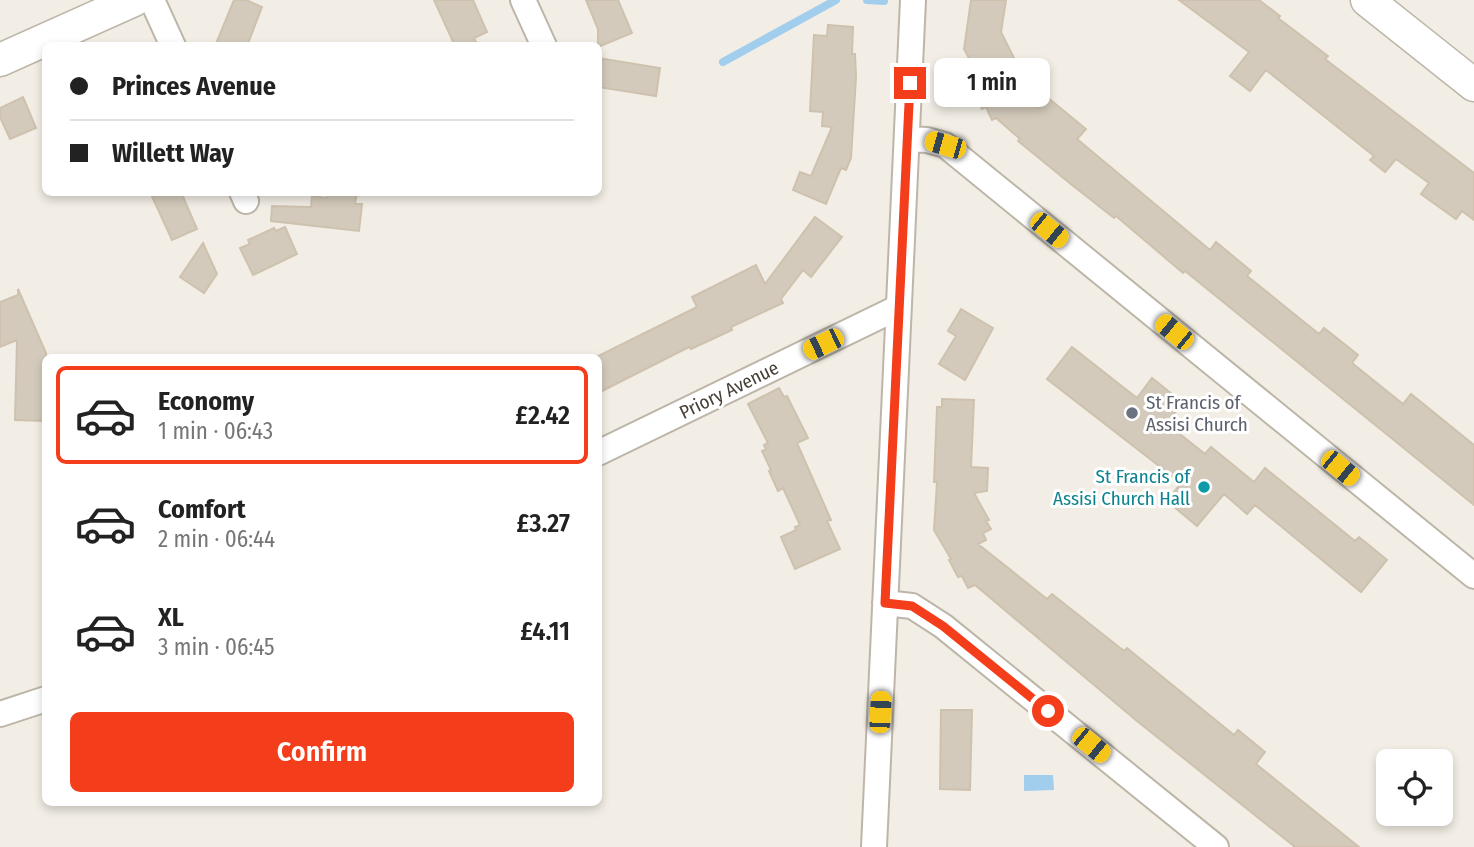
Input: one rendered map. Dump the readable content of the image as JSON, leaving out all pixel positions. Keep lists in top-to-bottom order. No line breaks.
{"streets":{"street":["Priory Avenue"]},"places":["St Francis of Assisi Church","St Francis of Assisi Church Hall"],"page":{"banner":["Princes Avenue","Willett Way"],"bubble":"1 min","list":[{"name":"Economy","note":"1 min · 06:43","value":"£2.42"},{"name":"Comfort","note":"2 min · 06:44","value":"£3.27"},{"name":"XL","note":"3 min · 06:45","value":"£4.11"}],"buttons":"Confirm"}}
